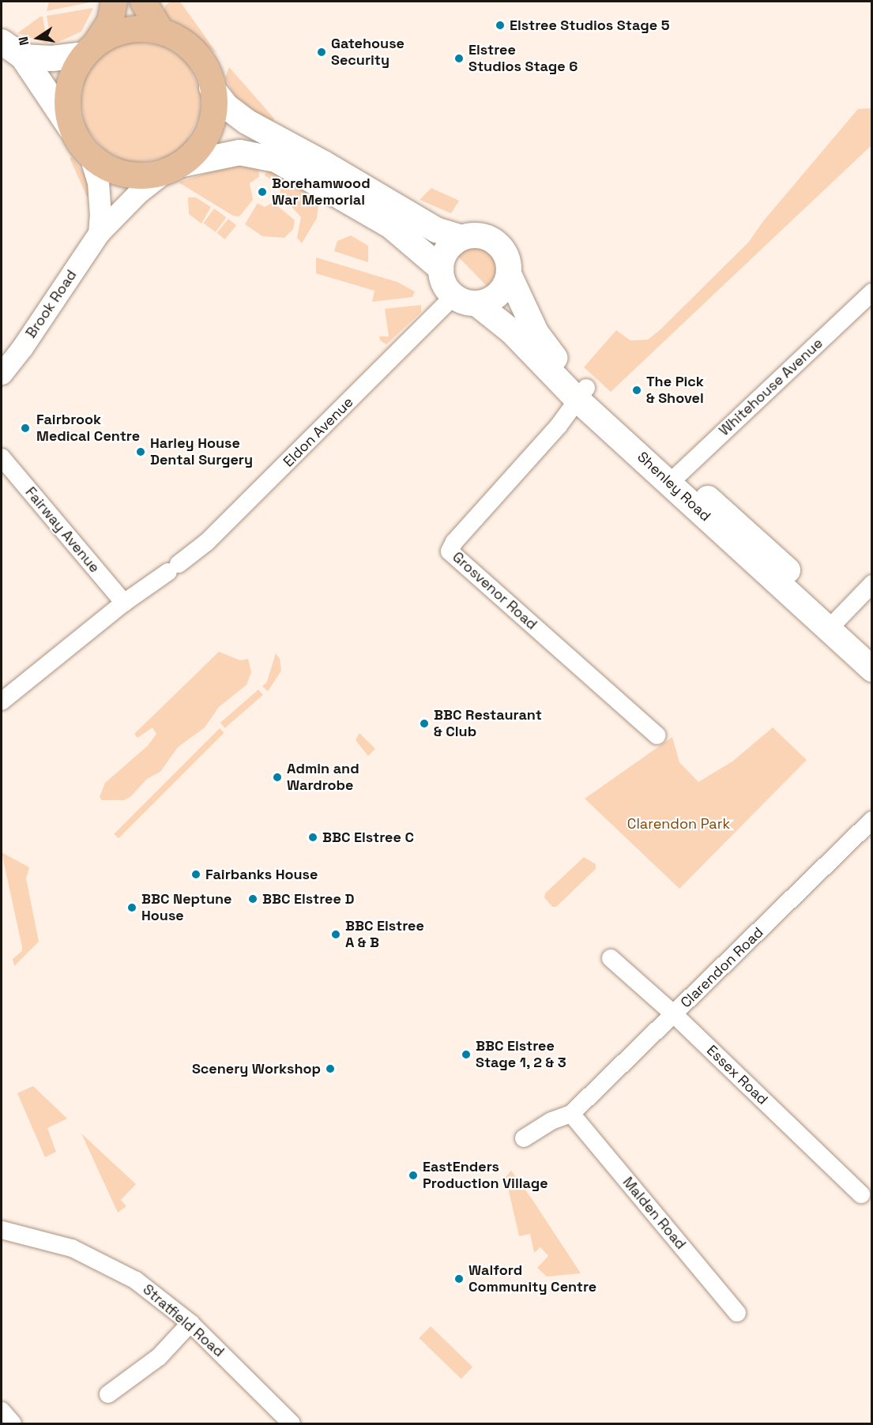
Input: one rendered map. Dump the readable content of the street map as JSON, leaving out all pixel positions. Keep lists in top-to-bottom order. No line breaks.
{"streets":{"main road":["Shenley Road"],"street":["Brook Road","Whitehouse Avenue","Eldon Avenue","Fairway Avenue","Grosvenor Road","Clarendon Road","Essex Road","Malden Road","Stratfield Road"]},"crossings":[["Whitehouse Avenue","Shenley Road"],["Eldon Avenue","Shenley Road"],["Eldon Avenue","Fairway Avenue"],["Shenley Road","Grosvenor Road"],["Clarendon Road","Essex Road"],["Clarendon Road","Malden Road"]],"parks":["Clarendon Park"],"places":["Elstree Studios Stage 5","Gatehouse Security","Elstree Studios Stage 6","Borehamwood War Memorial","The Pick & Shovel","Fairbrook Medical Centre","Harley House Dental Surgery","BBC Restaurant & Club","Admin and Wardrobe","BBC Elstree C","Fairbanks House","BBC Elstree D","BBC Neptune House","BBC Elstree A & B","BBC Elstree Stage 1, 2 & 3","Scenery Workshop","EastEnders Production Village","Walford Community Centre"],"north":"left"}
